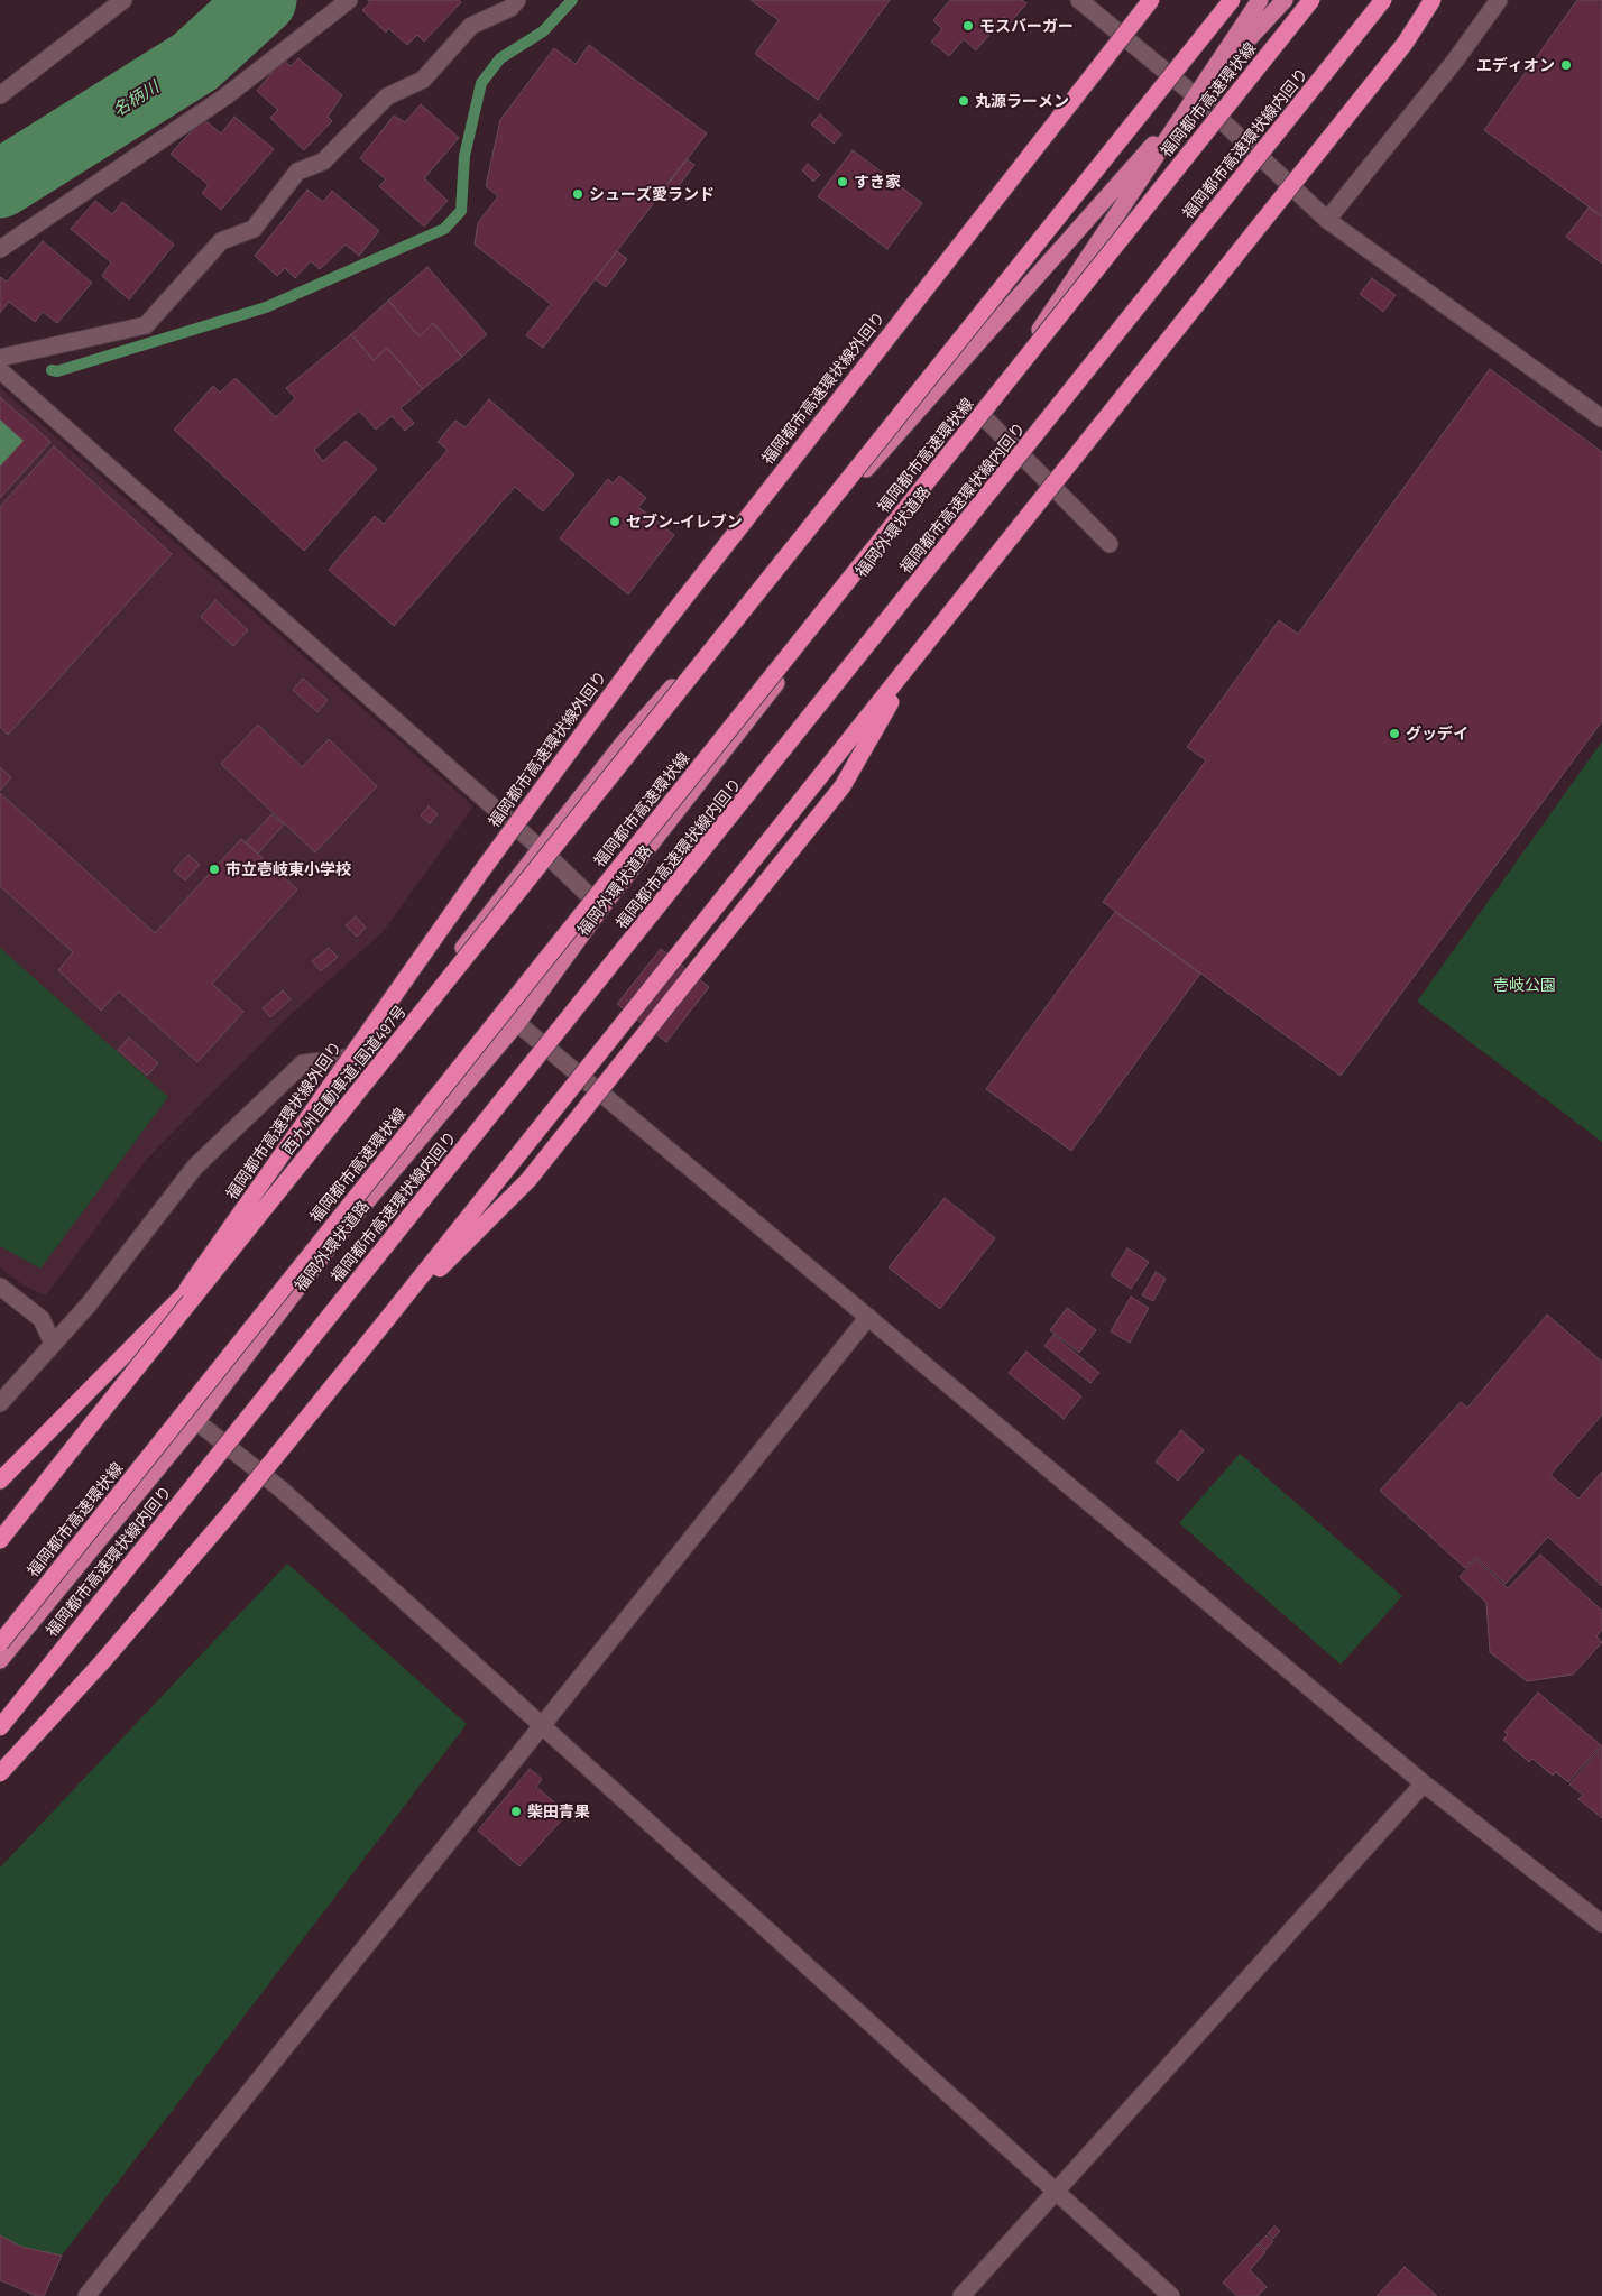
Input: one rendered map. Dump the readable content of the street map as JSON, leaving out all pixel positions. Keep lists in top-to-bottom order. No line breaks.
{"streets":{"highway":["福岡都市高速環状線","福岡都市高速環状線内回り","福岡都市高速環状線外回り","福岡外環状道路","西九州自動車道;国道497号"]},"crossings":[["福岡都市高速環状線外回り","福岡外環状道路"],["福岡都市高速環状線外回り","西九州自動車道;国道497号"]],"water":["名柄川"],"parks":["壱岐公園"],"places":["モスバーガー","エディオン","丸源ラーメン","すき家","シューズ愛ランド","セブン-イレブン","グッデイ","市立壱岐東小学校","柴田青果"]}
